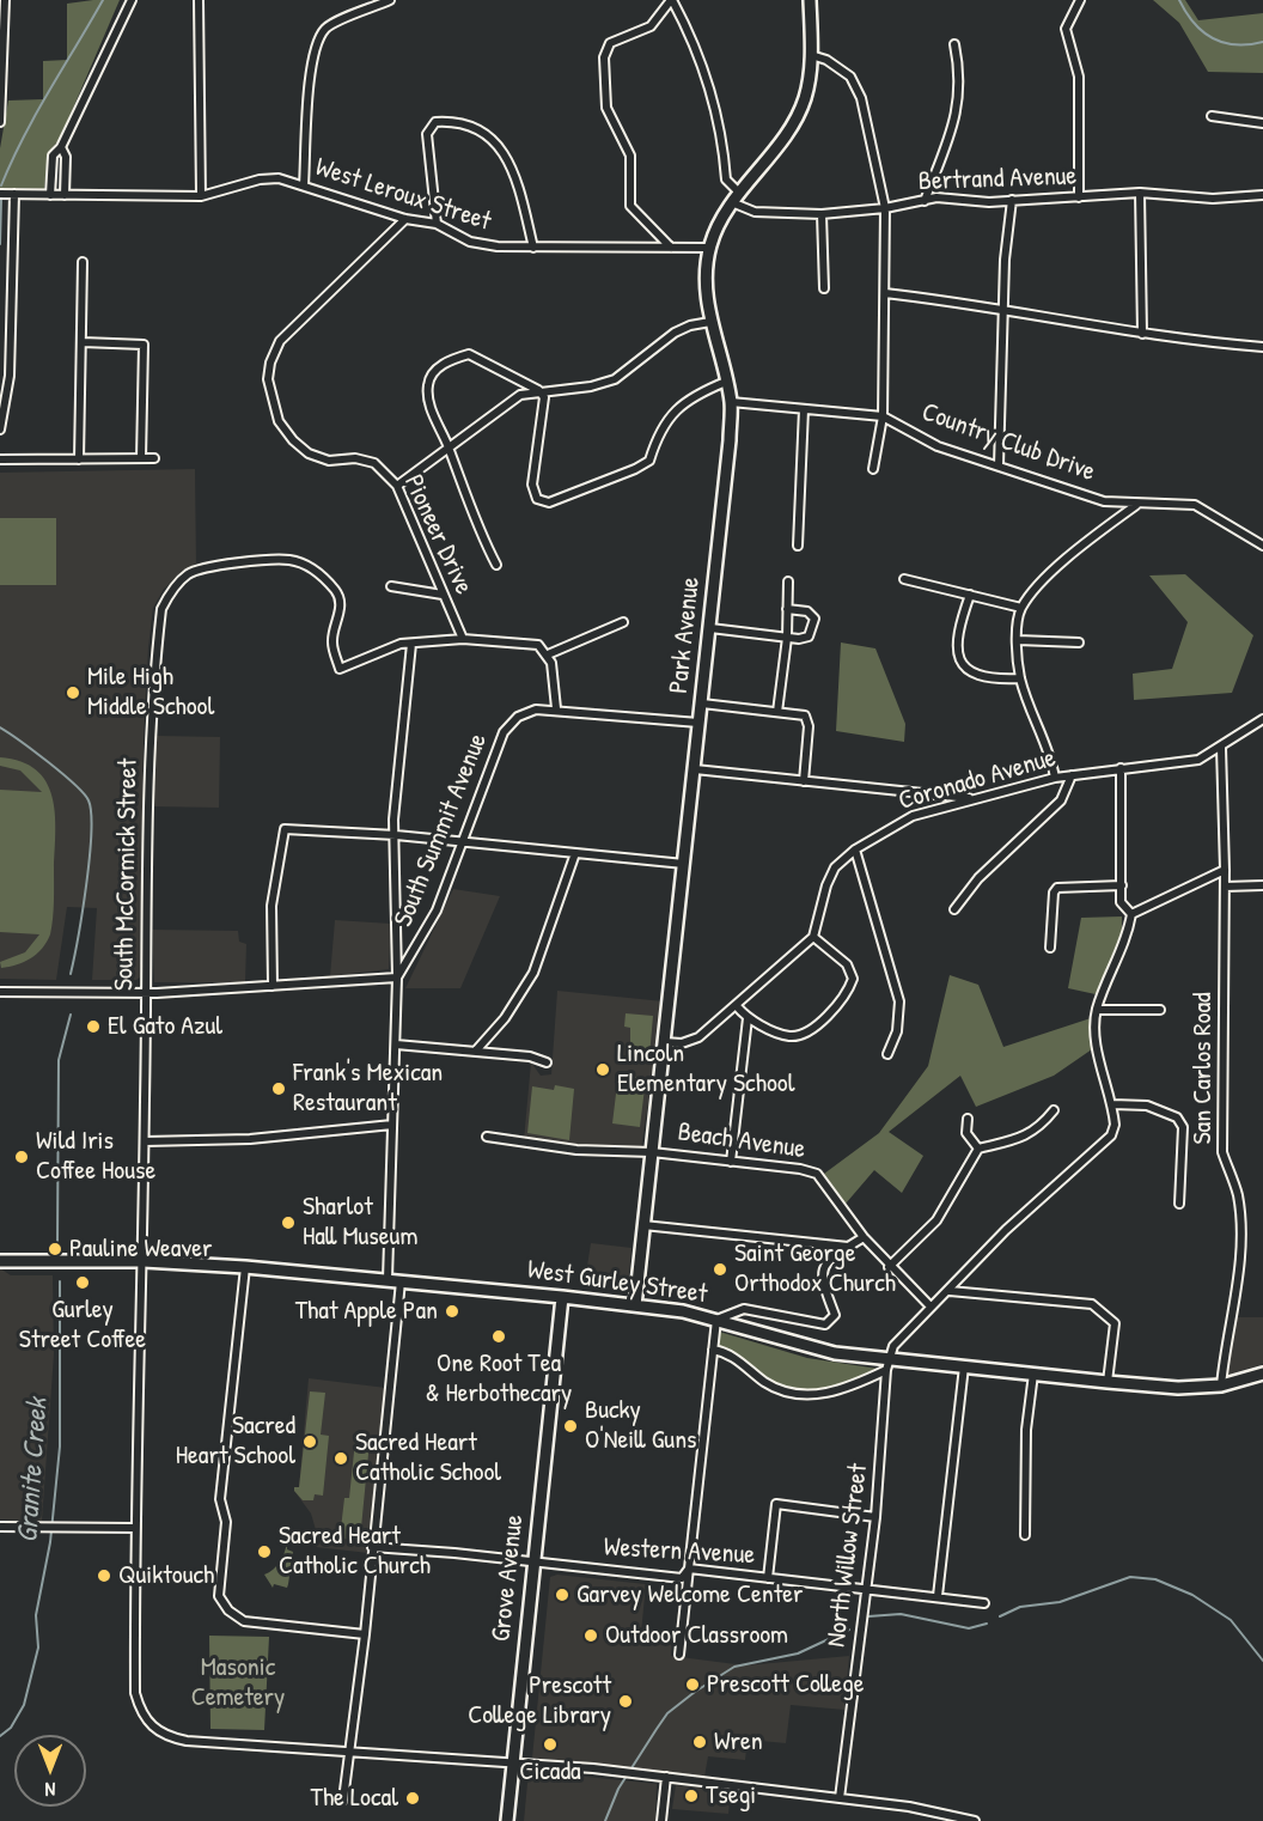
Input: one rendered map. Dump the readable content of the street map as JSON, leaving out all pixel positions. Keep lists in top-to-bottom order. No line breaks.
{"streets":{"main road":["Park Avenue","West Gurley Street","Grove Avenue"],"street":["Bertrand Avenue","West Leroux Street","Country Club Drive","Pioneer Drive","Coronado Avenue","South Summit Avenue","South McCormick Street","San Carlos Road","Beach Avenue","Western Avenue","North Willow Street"]},"crossings":[["Bertrand Avenue","Park Avenue"],["West Leroux Street","Pioneer Drive"],["West Leroux Street","Park Avenue"],["Country Club Drive","Park Avenue"],["Park Avenue","Beach Avenue"],["Park Avenue","West Gurley Street"],["Coronado Avenue","San Carlos Road"],["South McCormick Street","West Gurley Street"],["San Carlos Road","West Gurley Street"],["West Gurley Street","North Willow Street"],["West Gurley Street","Grove Avenue"],["Western Avenue","North Willow Street"],["Western Avenue","Grove Avenue"]],"water":["Granite Creek"],"parks":["Masonic Cemetery"],"places":["Mile High Middle School","El Gato Azul","Lincoln Elementary School","Frank's Mexican Restaurant","Wild Iris Coffee House","Sharlot Hall Museum","Pauline Weaver","Saint George Orthodox Church","Gurley Street Coffee","That Apple Pan","One Root Tea & Herbothecary","Bucky O'Neill Guns","Sacred Heart School","Sacred Heart Catholic School","Sacred Heart Catholic Church","Quiktouch","Garvey Welcome Center","Outdoor Classroom","Prescott College","Prescott College Library","Wren","Cicada","Tsegi","The Local"],"north":"bottom"}
